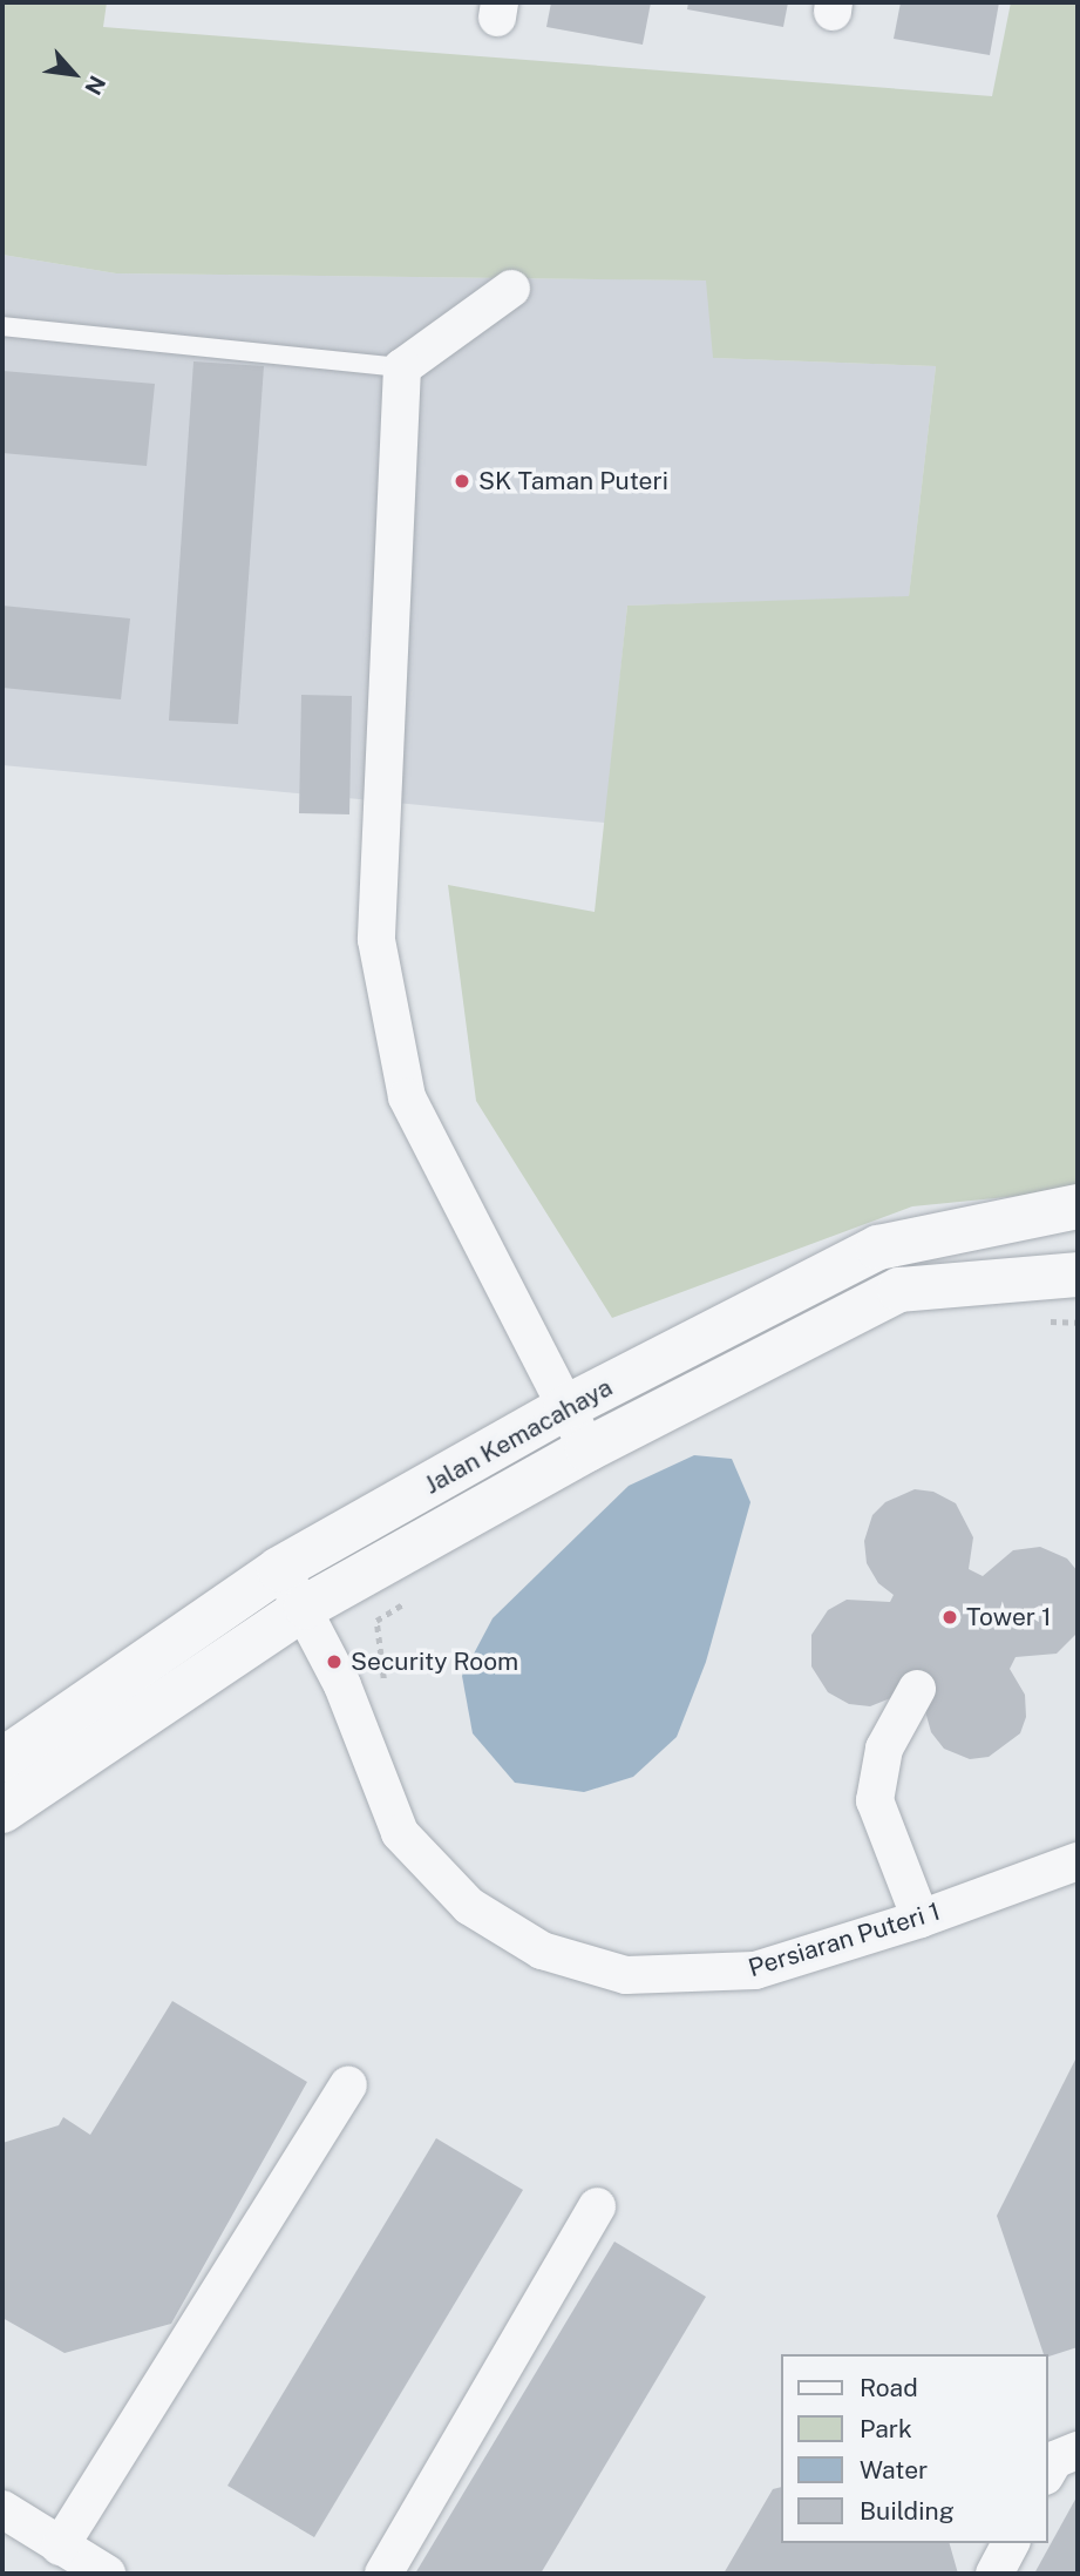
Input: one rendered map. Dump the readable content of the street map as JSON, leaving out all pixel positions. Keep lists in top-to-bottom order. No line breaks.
{"streets":{"street":["Jalan Kemacahaya","Persiaran Puteri 1"]},"crossings":[["Jalan Kemacahaya","Persiaran Puteri 1"]],"places":["SK Taman Puteri","Tower 1","Security Room"],"legend":["Road","Park","Water","Building"],"north":"bottom right"}
